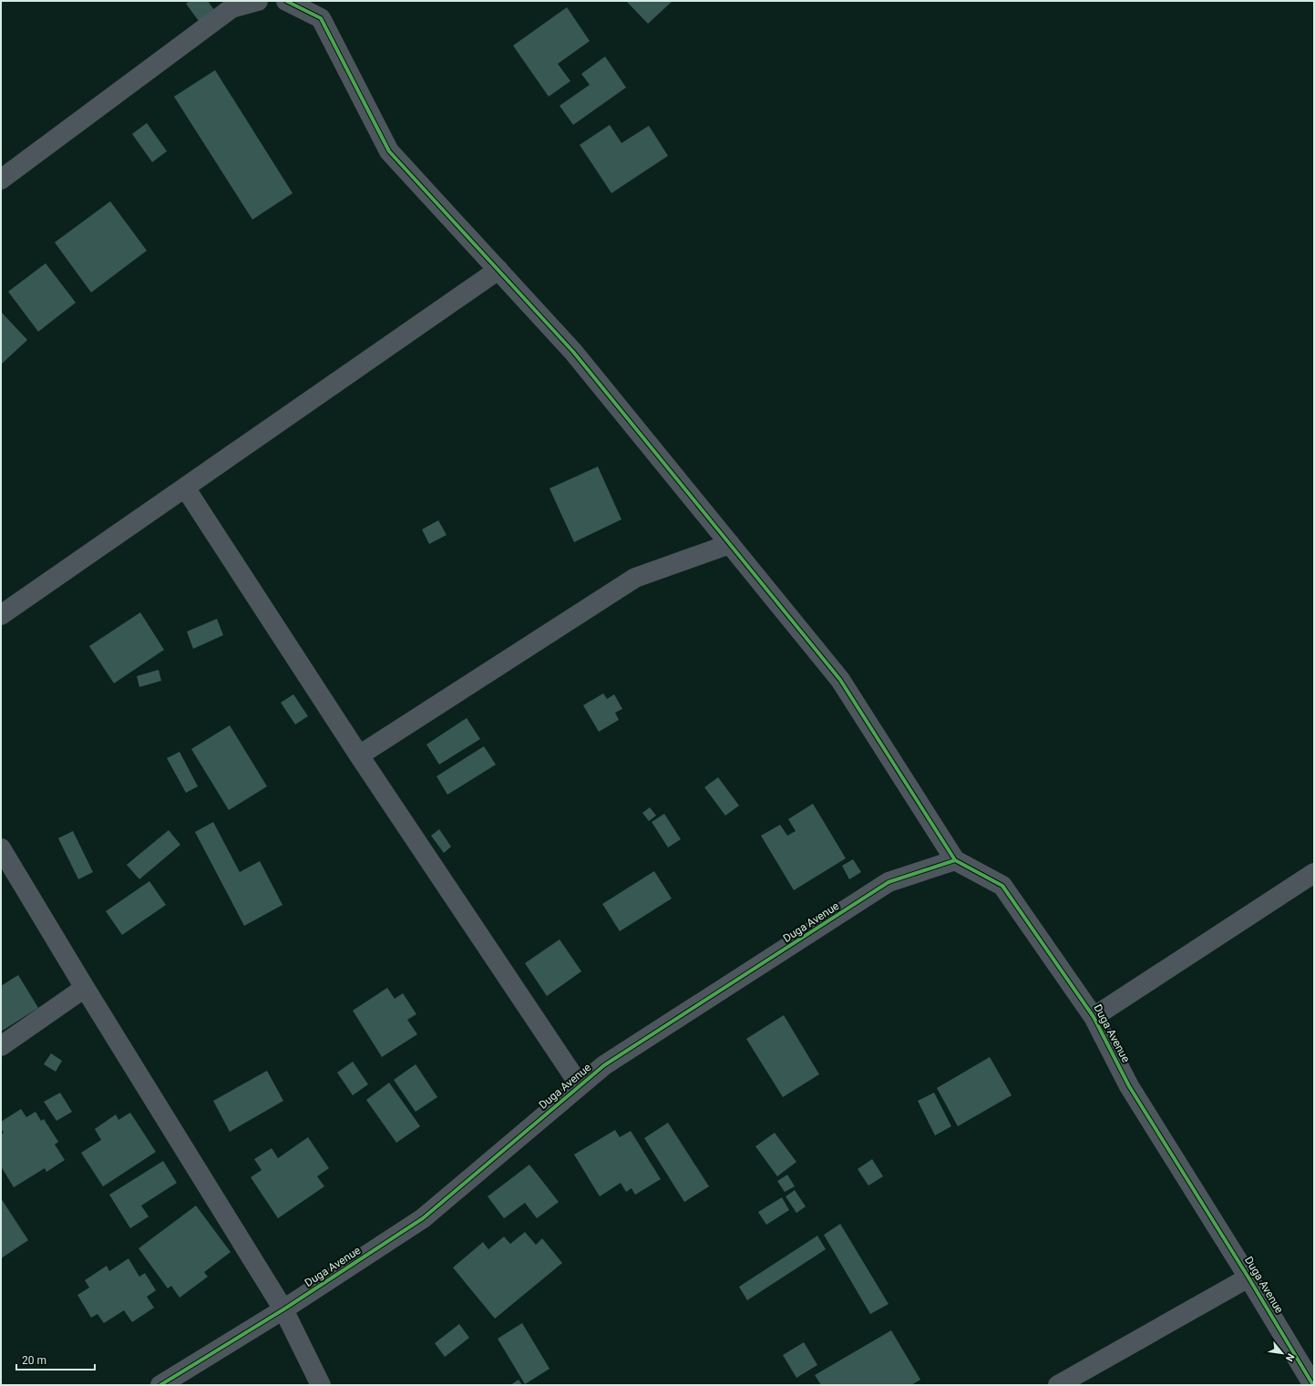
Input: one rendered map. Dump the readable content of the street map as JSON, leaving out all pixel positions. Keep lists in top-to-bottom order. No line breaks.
{"streets":{"street":["Duga Avenue"]},"scale_bar":"20 m","north":"bottom right"}
